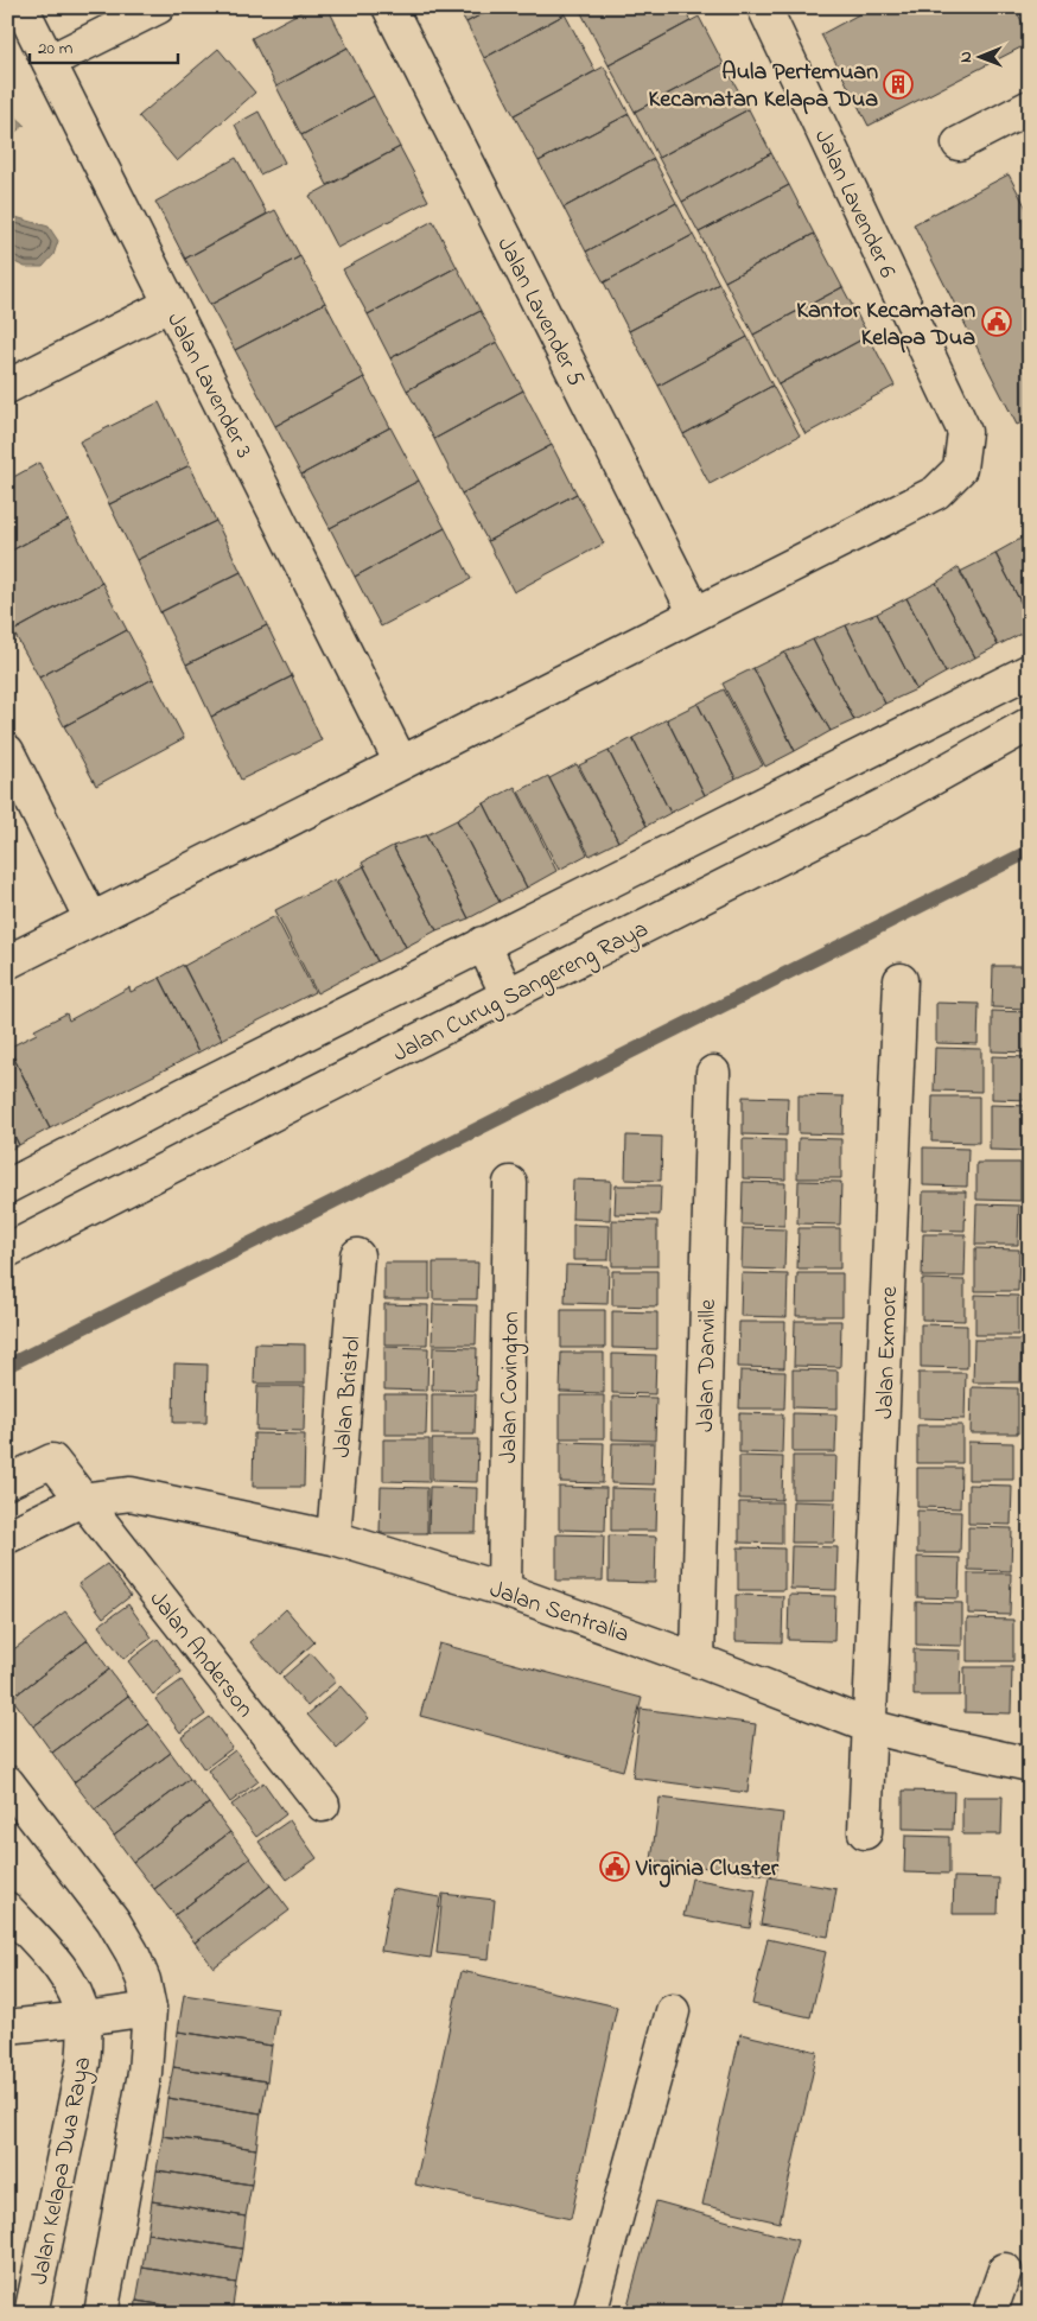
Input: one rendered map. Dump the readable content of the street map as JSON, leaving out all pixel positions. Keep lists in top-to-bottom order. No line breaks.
{"streets":{"street":["Jalan Lavender 6","Jalan Lavender 5","Jalan Lavender 3","Jalan Curug Sangereng Raya","Jalan Exmore","Jalan Danville","Jalan Covington","Jalan Bristol","Jalan Sentralia","Jalan Anderson","Jalan Kelapa Dua Raya"]},"crossings":[["Jalan Lavender 6","Jalan Lavender 5"],["Jalan Exmore","Jalan Sentralia"],["Jalan Danville","Jalan Sentralia"],["Jalan Covington","Jalan Sentralia"],["Jalan Bristol","Jalan Sentralia"],["Jalan Sentralia","Jalan Anderson"]],"places":{"building":["Aula Pertemuan Kecamatan Kelapa Dua"],"public building":["Kantor Kecamatan Kelapa Dua","Virginia Cluster"]},"scale_bar":"20 m","north":"left"}
